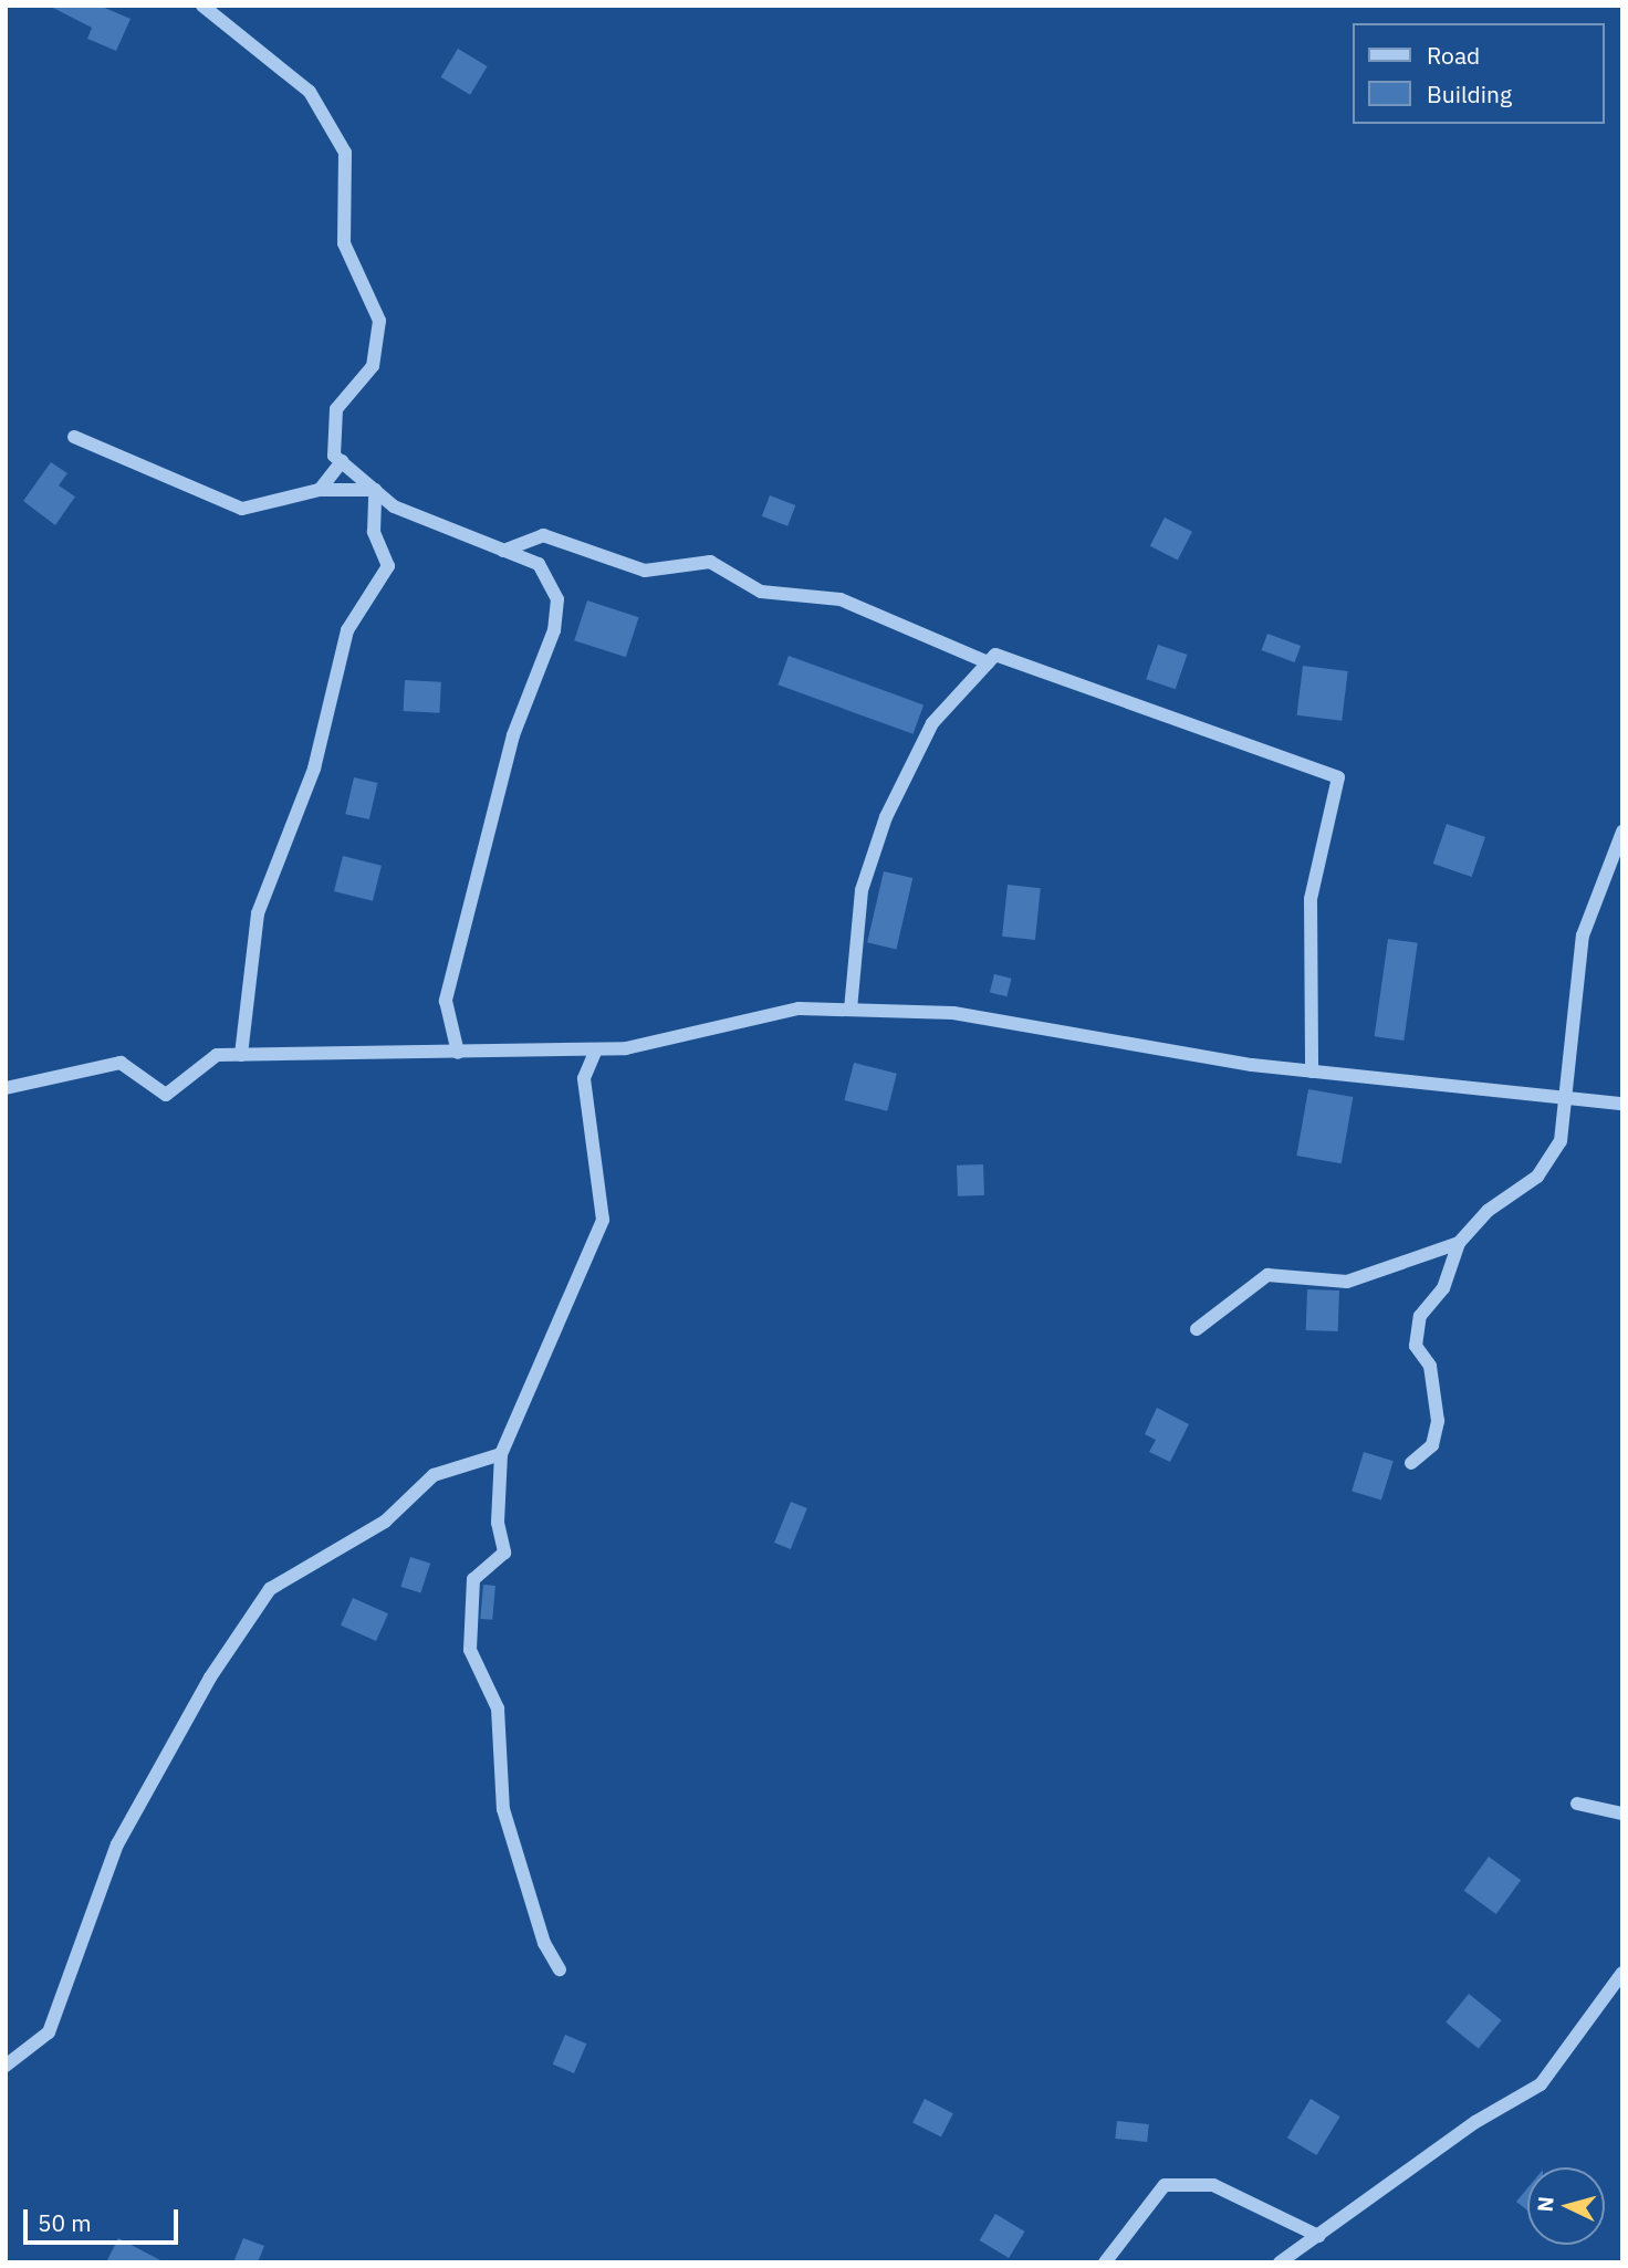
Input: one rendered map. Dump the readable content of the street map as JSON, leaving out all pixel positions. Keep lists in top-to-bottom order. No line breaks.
{"legend":["Road","Building"],"scale_bar":"50 m","north":"left"}
